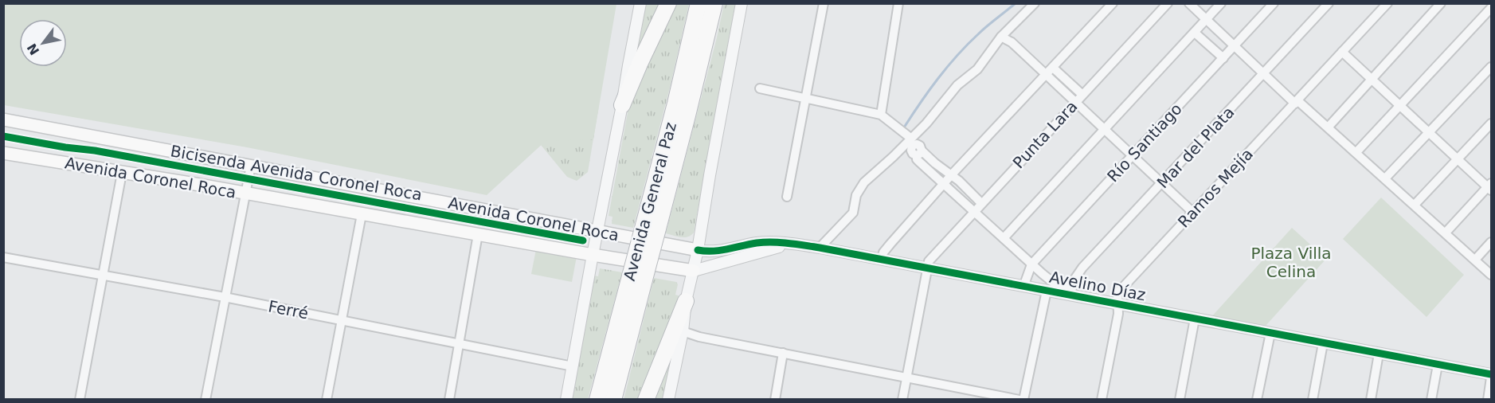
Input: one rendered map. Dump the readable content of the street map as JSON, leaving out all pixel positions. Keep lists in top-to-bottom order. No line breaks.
{"streets":{"highway":["Avenida General Paz"],"main road":["Avenida Coronel Roca"],"street":["Punta Lara","Río Santiago","Mar del Plata","Ramos Mejía","Avelino Díaz","Ferré"],"cycle path":["Bicisenda Avenida Coronel Roca"]},"crossings":[["Punta Lara","Avelino Díaz"],["Río Santiago","Avelino Díaz"],["Mar del Plata","Avelino Díaz"],["Avenida Coronel Roca","Avelino Díaz"],["Ramos Mejía","Avelino Díaz"]],"parks":["Plaza Villa Celina"],"north":"bottom left"}
